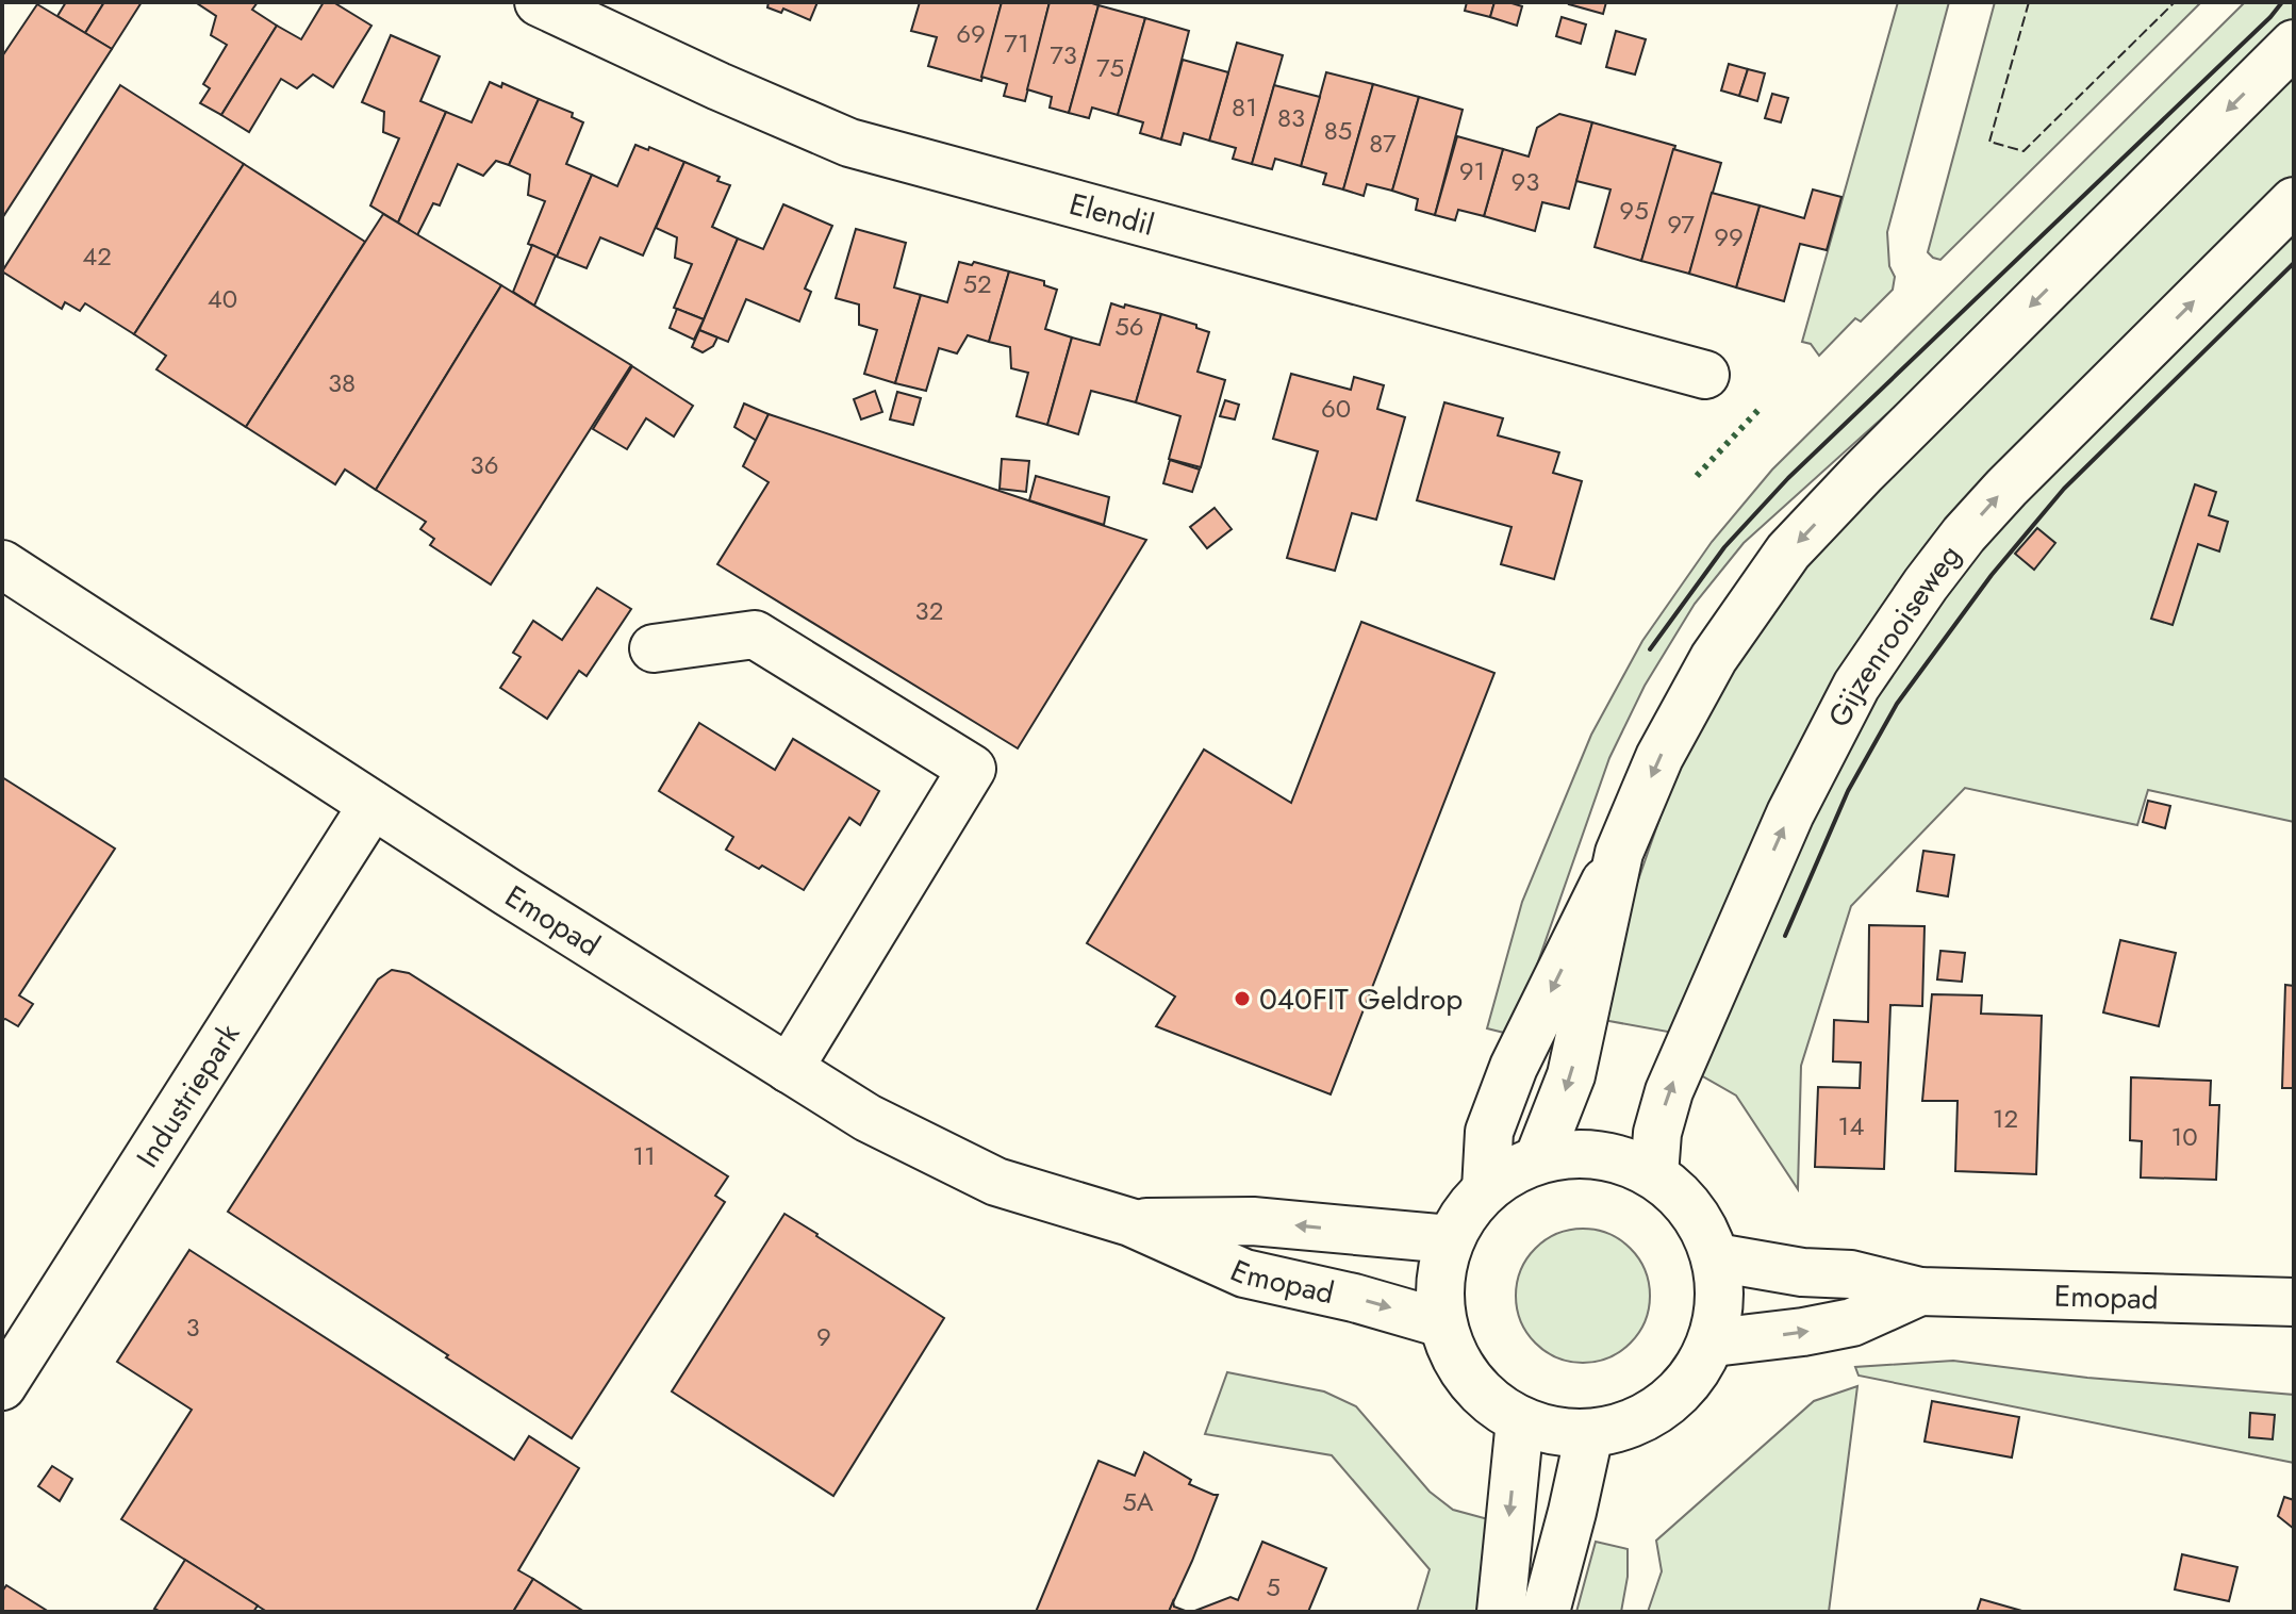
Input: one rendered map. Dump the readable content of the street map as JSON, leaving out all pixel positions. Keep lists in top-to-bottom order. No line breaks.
{"streets":{"main road":["Elendil","Gijzenrooiseweg","Emopad","Industriepark"]},"crossings":[["Gijzenrooiseweg","Emopad"],["Emopad","Industriepark"]],"places":["040FIT Geldrop"],"house_numbers":["69","71","73","75","81","83","85","87","91","93","95","97","99","42","52","40","56","38","60","36","32","12","14","10","11","3","9","5A","5"]}
